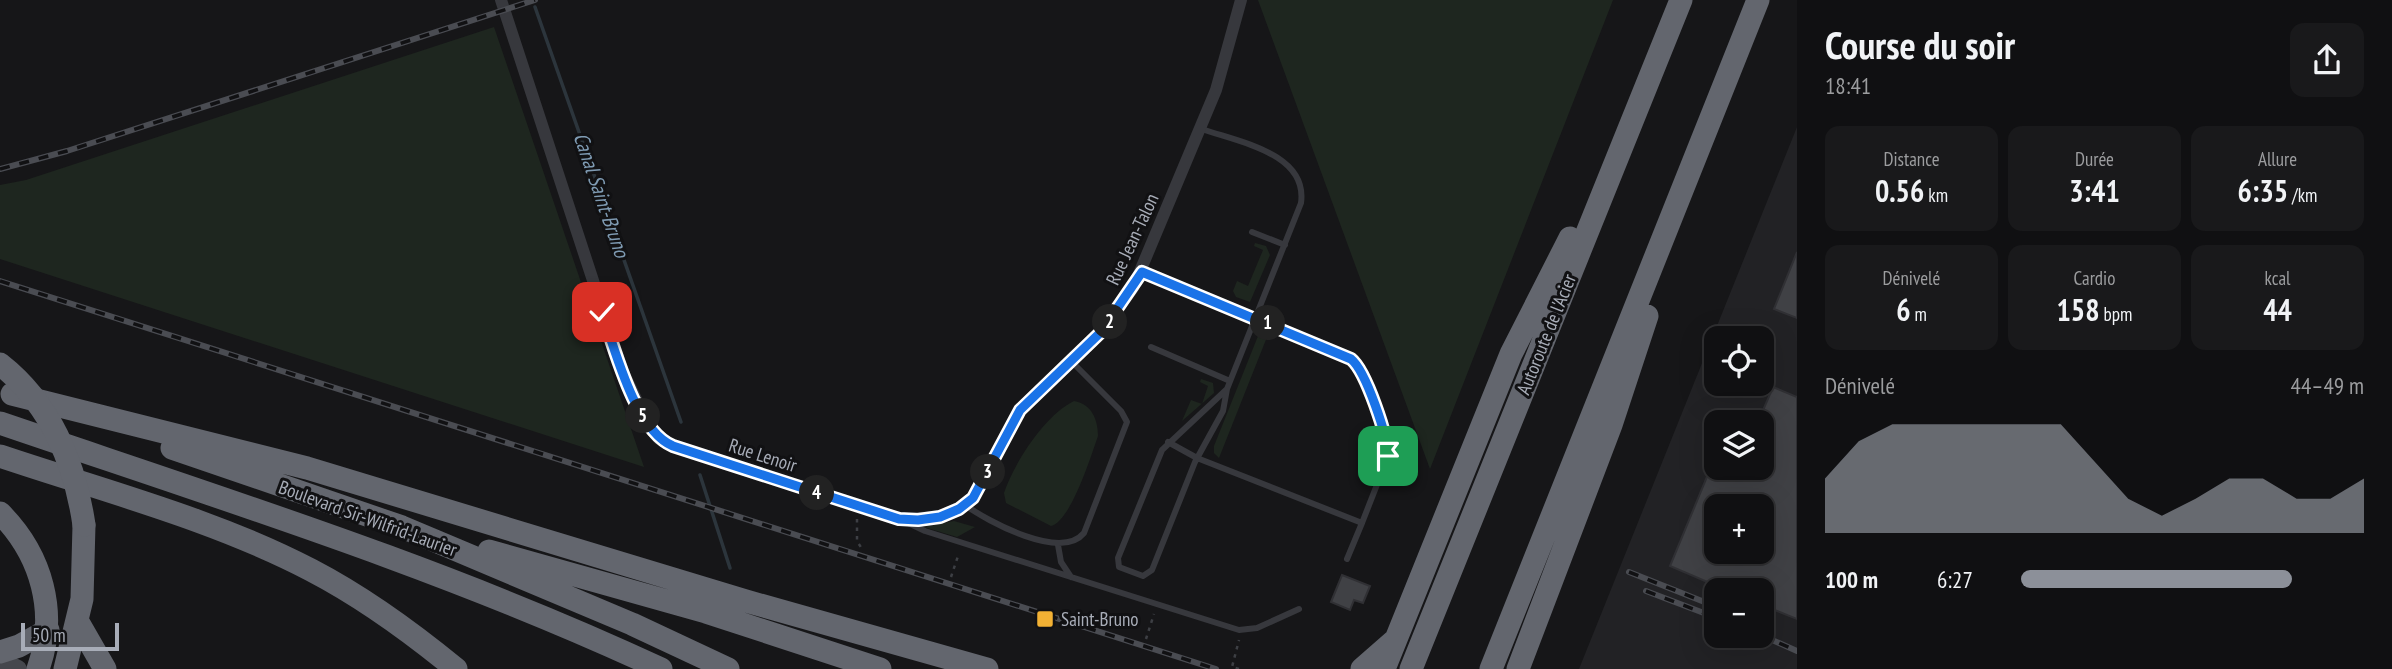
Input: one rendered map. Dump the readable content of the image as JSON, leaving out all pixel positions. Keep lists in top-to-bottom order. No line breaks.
{"streets":{"highway":["Autoroute de l'Acier","Boulevard Sir-Wilfrid-Laurier"],"street":["Rue Jean-Talon","Rue Lenoir"]},"water":["Canal Saint-Bruno"],"places":{"transit":["Saint-Bruno"]},"scale_bar":"50 m","page":{"heading":["Course du soir","18:41"],"stats":[["Distance","0.56 km"],["Durée","3:41"],["Allure","6:35 /km"],["Dénivelé","6 m"],["Cardio","158 bpm"],["kcal","44"]],"pins":["2","1","5","3","4"],"map_buttons":["+","−"],"chart":["Dénivelé","44–49 m"],"list":[{"name":"100 m","note":"6:27"}],"scale":"50 m"}}
